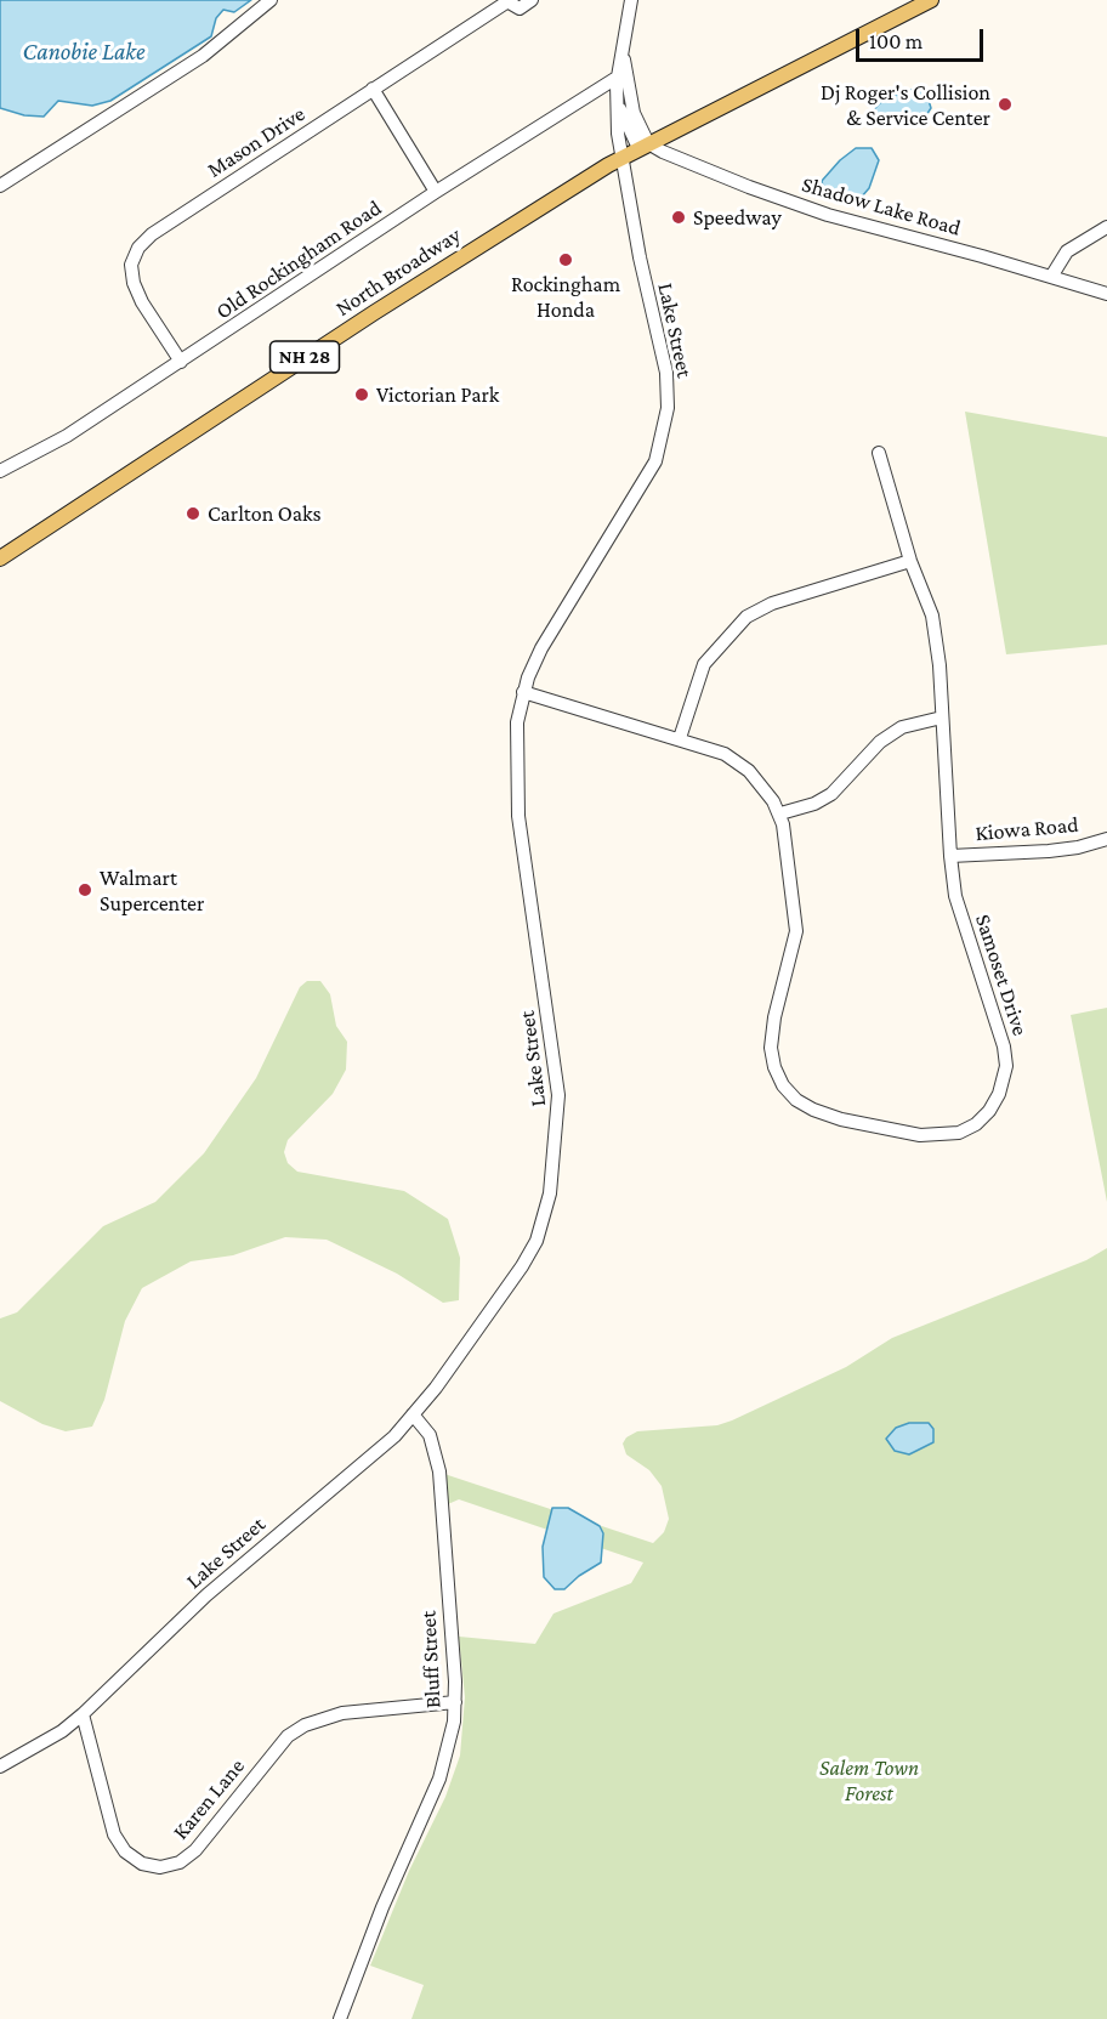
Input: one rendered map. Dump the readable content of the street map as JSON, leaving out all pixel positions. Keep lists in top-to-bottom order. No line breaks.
{"streets":{"main road":["North Broadway","NH 28"],"street":["Mason Drive","Shadow Lake Road","Old Rockingham Road","Lake Street","Kiowa Road","Samoset Drive","Bluff Street","Karen Lane"]},"crossings":[["Mason Drive","Old Rockingham Road"],["Shadow Lake Road","North Broadway"],["Old Rockingham Road","Lake Street"],["North Broadway","Lake Street"],["Lake Street","Samoset Drive"],["Lake Street","Bluff Street"],["Lake Street","Karen Lane"],["Kiowa Road","Samoset Drive"],["Bluff Street","Karen Lane"]],"water":["Canobie Lake"],"parks":["Salem Town Forest"],"places":["Dj Roger's Collision & Service Center","Speedway","Rockingham Honda","Victorian Park","Carlton Oaks","Walmart Supercenter"],"scale_bar":"100 m"}
